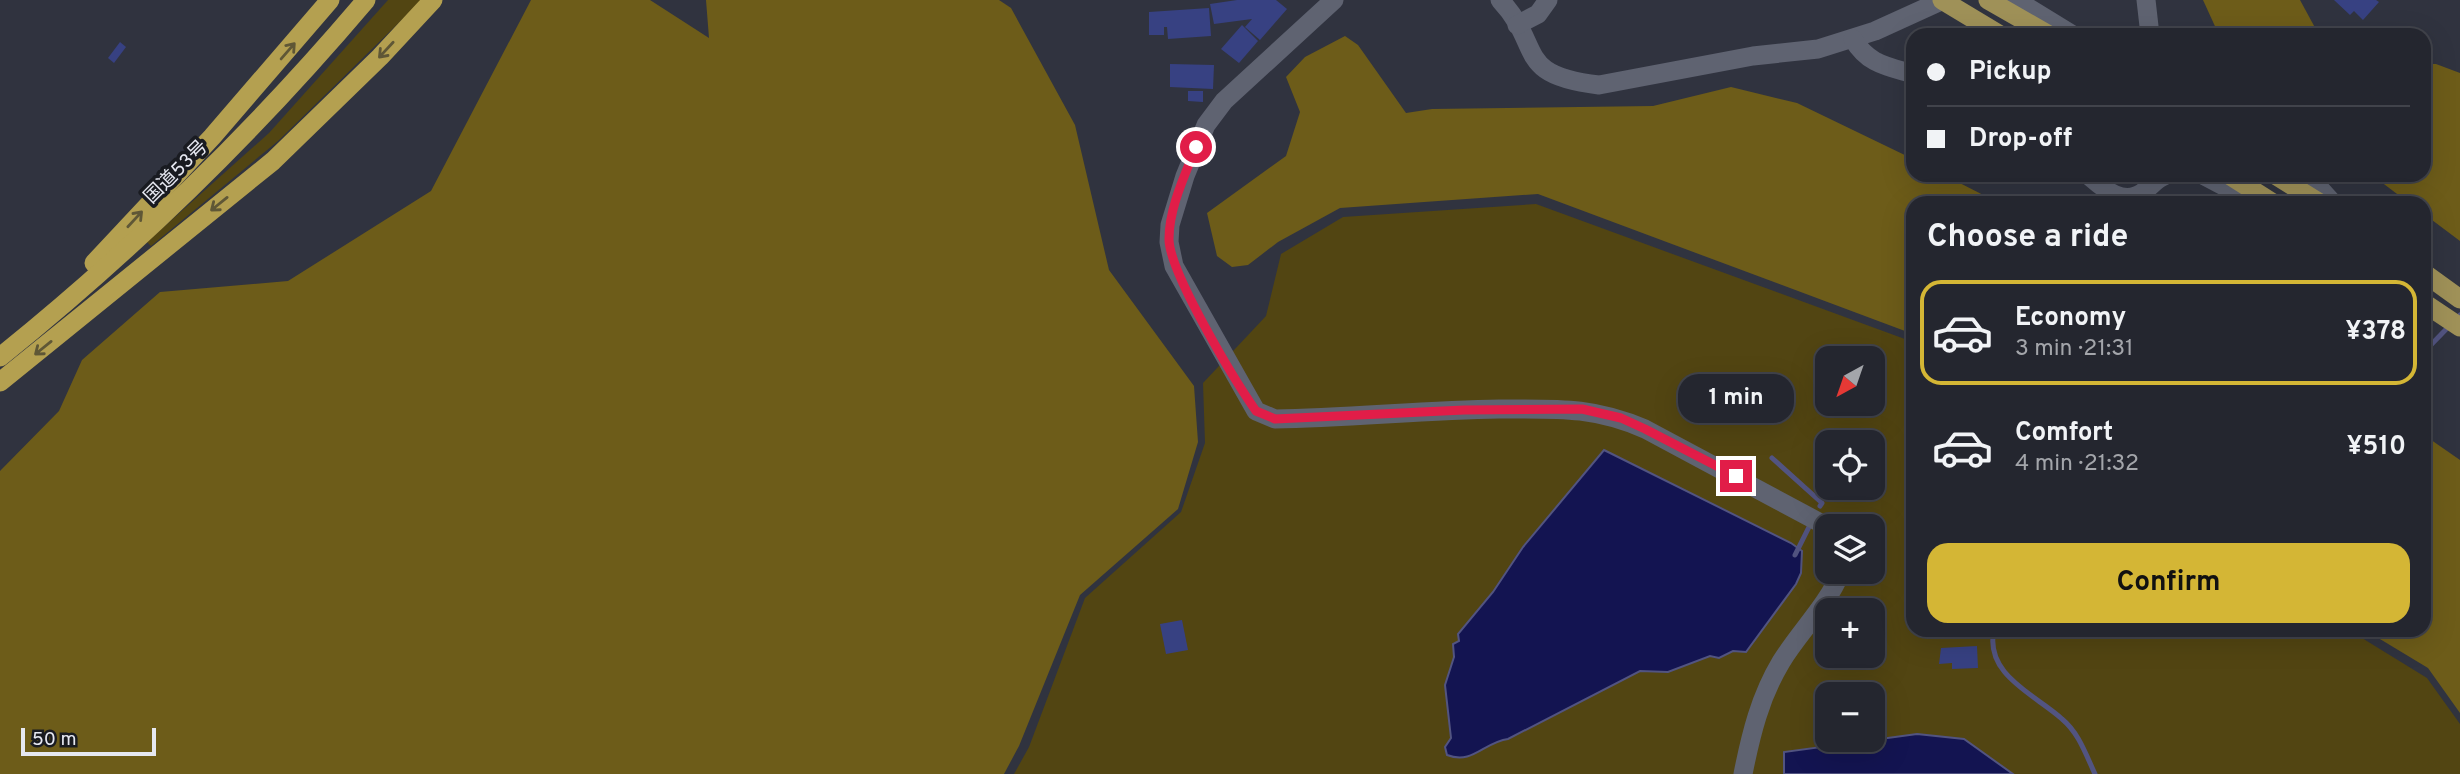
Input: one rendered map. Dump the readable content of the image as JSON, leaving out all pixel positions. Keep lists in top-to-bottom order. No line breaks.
{"streets":{"highway":["国道53号"]},"scale_bar":"50 m","north":"bottom left","page":{"banner":["Pickup","Drop-off"],"heading":"Choose a ride","list":[{"name":"Economy","note":"3 min · 21:31","value":"¥378"},{"name":"Comfort","note":"4 min · 21:32","value":"¥510"}],"map_buttons":["+","−"],"bubble":"1 min","buttons":"Confirm","scale":"50 m"}}
